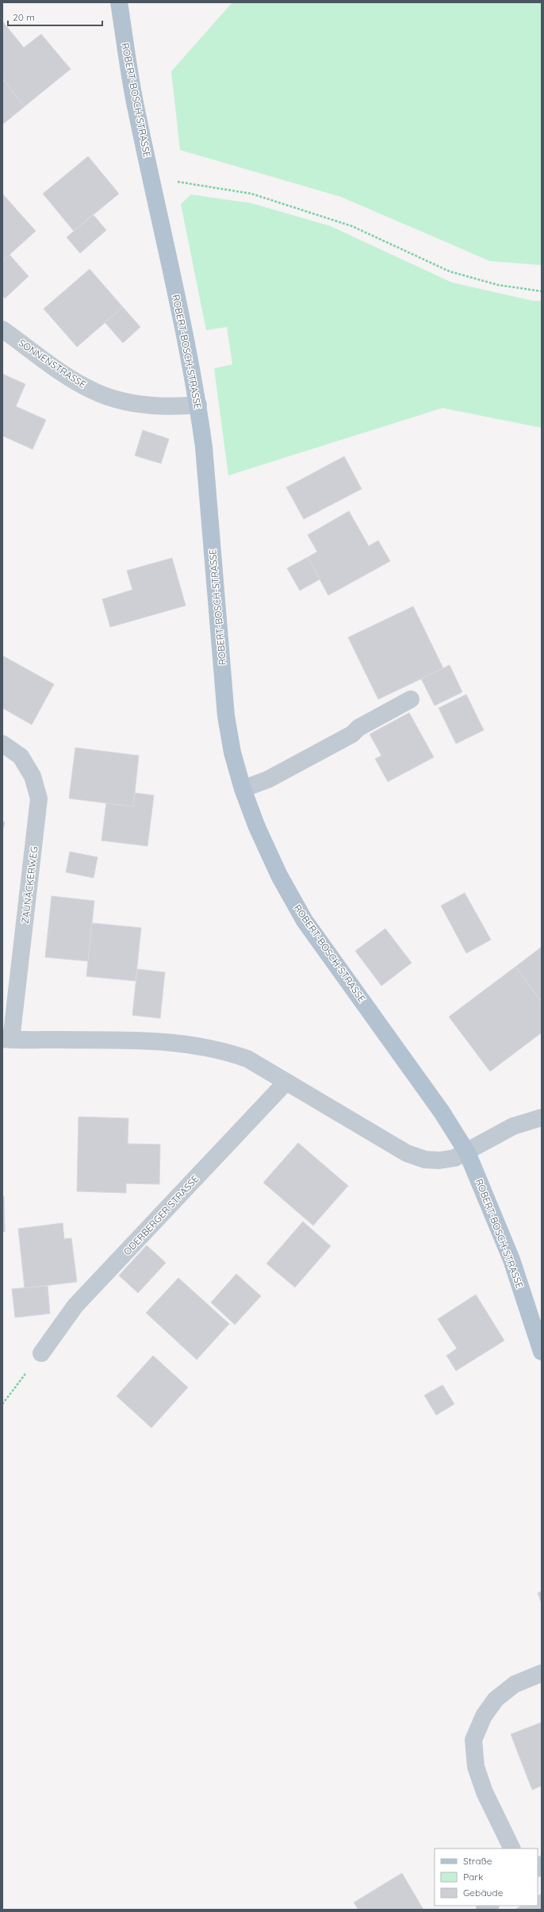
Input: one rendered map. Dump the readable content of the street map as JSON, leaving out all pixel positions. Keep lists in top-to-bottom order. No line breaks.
{"streets":{"main road":["ROBERT-BOSCH-STRASSE"],"street":["SONNENSTRASSE","ZAUNÄCKERWEG","ODERBERGER STRASSE"]},"crossings":[["ROBERT-BOSCH-STRASSE","SONNENSTRASSE"]],"legend":["Straße","Park","Gebäude"],"scale_bar":"20 m"}
